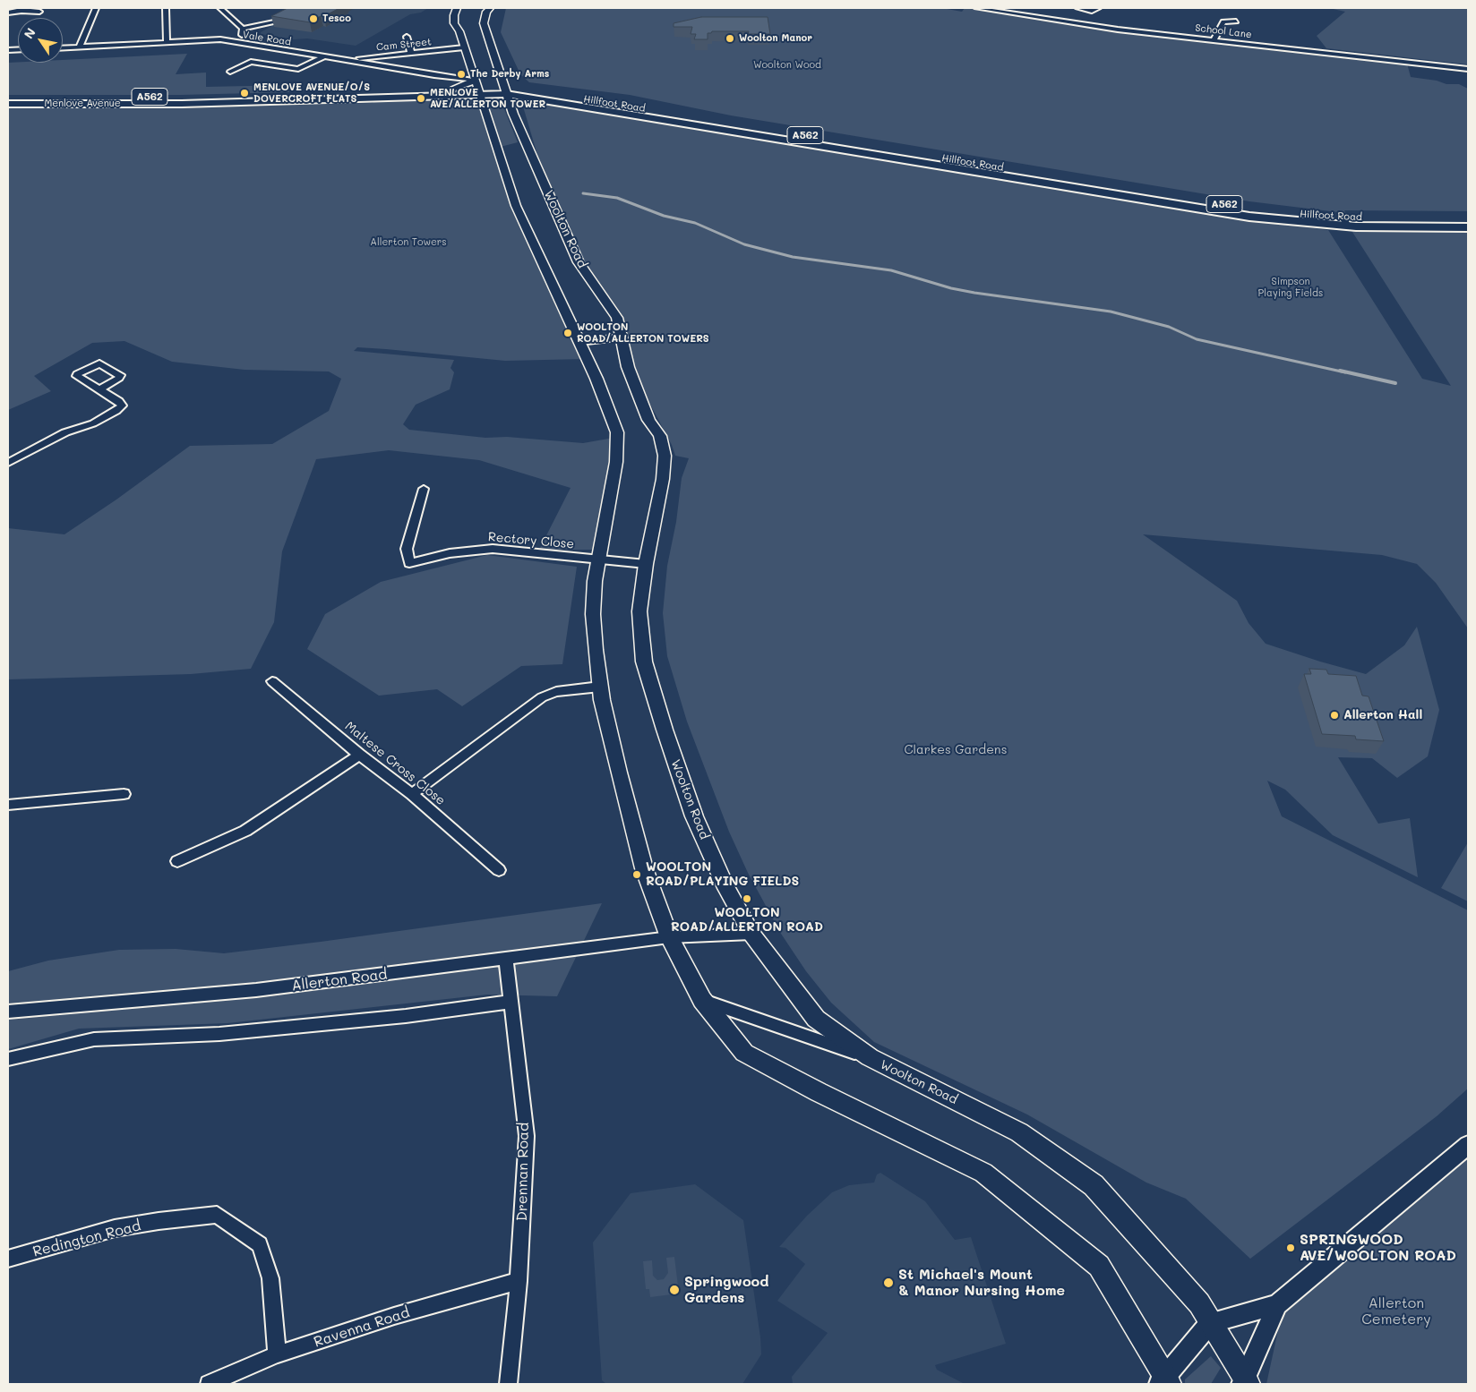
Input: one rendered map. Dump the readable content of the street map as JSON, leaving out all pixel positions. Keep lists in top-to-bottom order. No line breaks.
{"streets":{"highway":["A562","Menlove Avenue","Hillfoot Road"],"main road":["Woolton Road"],"street":["School Lane","Vale Road","Cam Street","Rectory Close","Maltese Cross Close","Allerton Road","Drennan Road","Redington Road","Ravenna Road"]},"crossings":[["Vale Road","Cam Street"],["Vale Road","Menlove Avenue"],["Menlove Avenue","Hillfoot Road"],["Menlove Avenue","Woolton Road"],["Hillfoot Road","Woolton Road"],["Woolton Road","Rectory Close"],["Woolton Road","Allerton Road"],["Allerton Road","Drennan Road"],["Drennan Road","Ravenna Road"],["Redington Road","Ravenna Road"]],"parks":["Woolton Wood","Allerton Towers","Simpson Playing Fields","Clarkes Gardens","Allerton Cemetery"],"places":["Tesco","Woolton Manor","The Derby Arms","MENLOVE AVENUE/O/S DOVERCROFT FLATS","MENLOVE AVE/ALLERTON TOWER","WOOLTON ROAD/ALLERTON TOWERS","Allerton Hall","WOOLTON ROAD/PLAYING FIELDS","WOOLTON ROAD/ALLERTON ROAD","SPRINGWOOD AVE/WOOLTON ROAD","St Michael's Mount & Manor Nursing Home","Springwood Gardens"],"north":"top left"}
